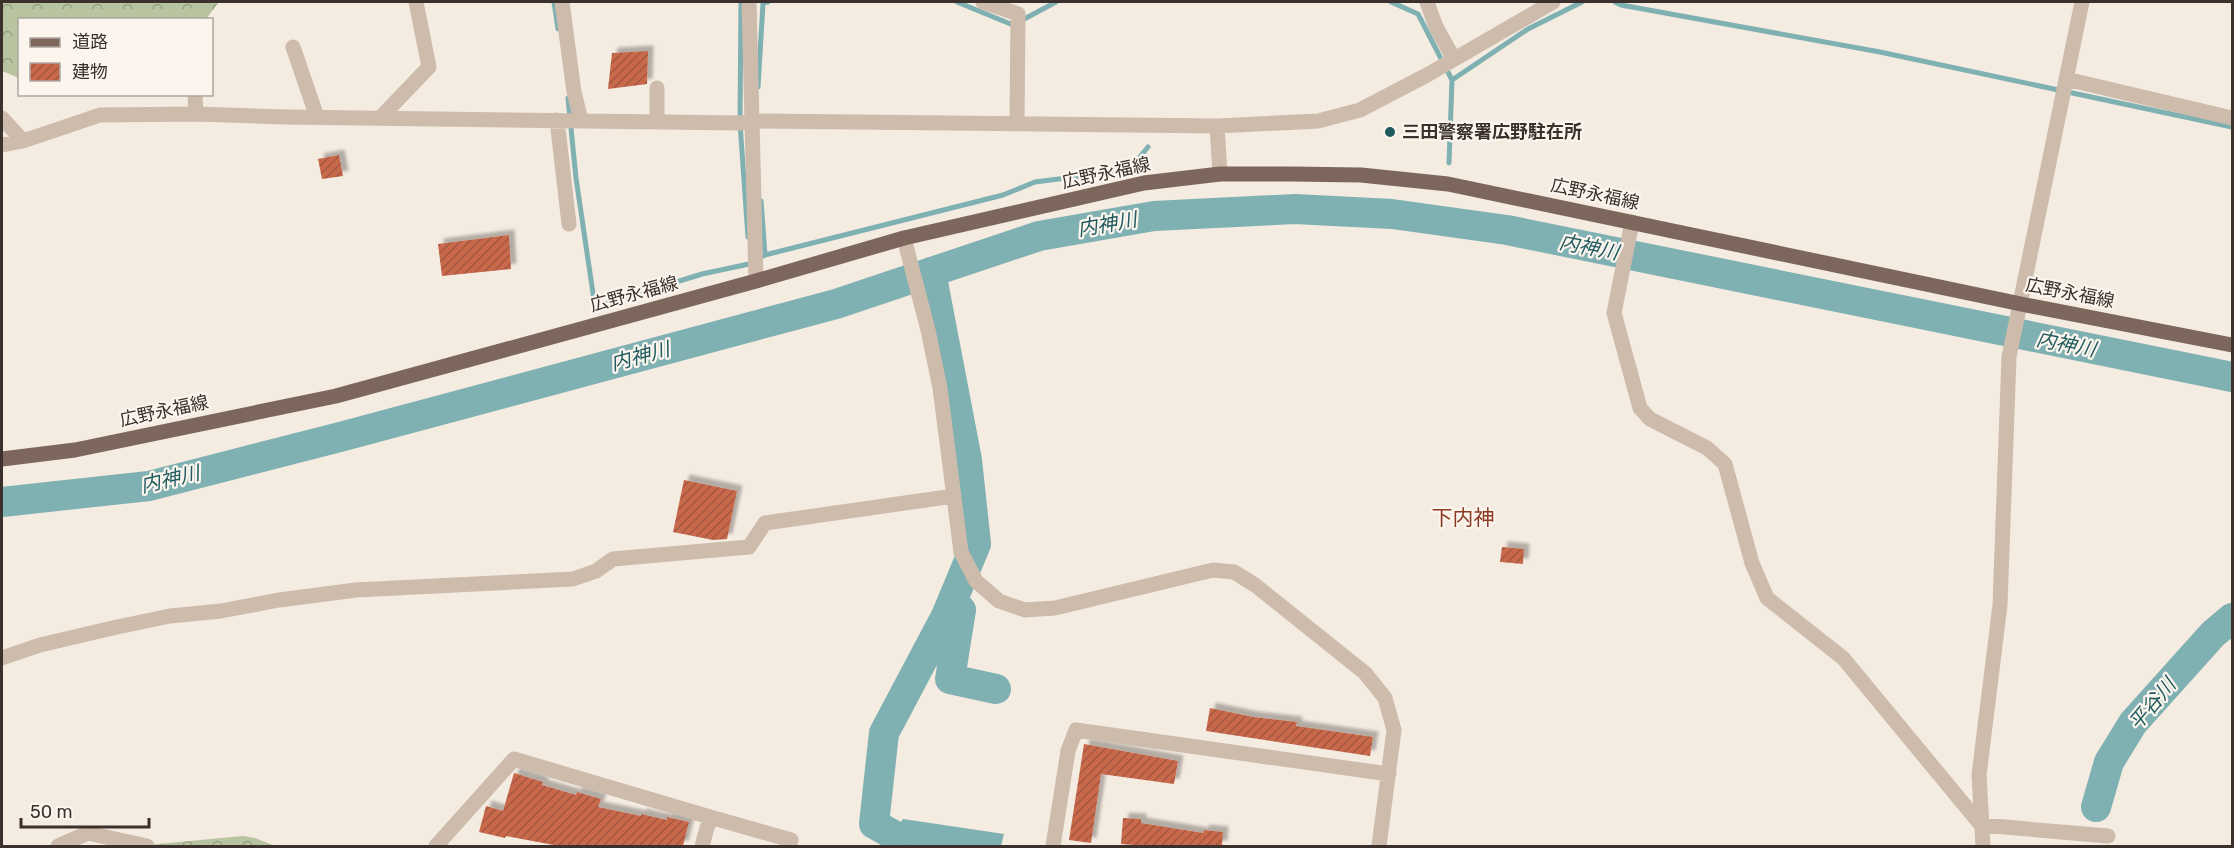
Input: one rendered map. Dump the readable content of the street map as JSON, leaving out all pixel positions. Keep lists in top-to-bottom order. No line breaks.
{"streets":{"main road":["広野永福線"]},"districts":["下内神"],"water":["内神川","平谷川"],"places":["三田警察署広野駐在所"],"legend":["道路","建物"],"scale_bar":"50 m"}
